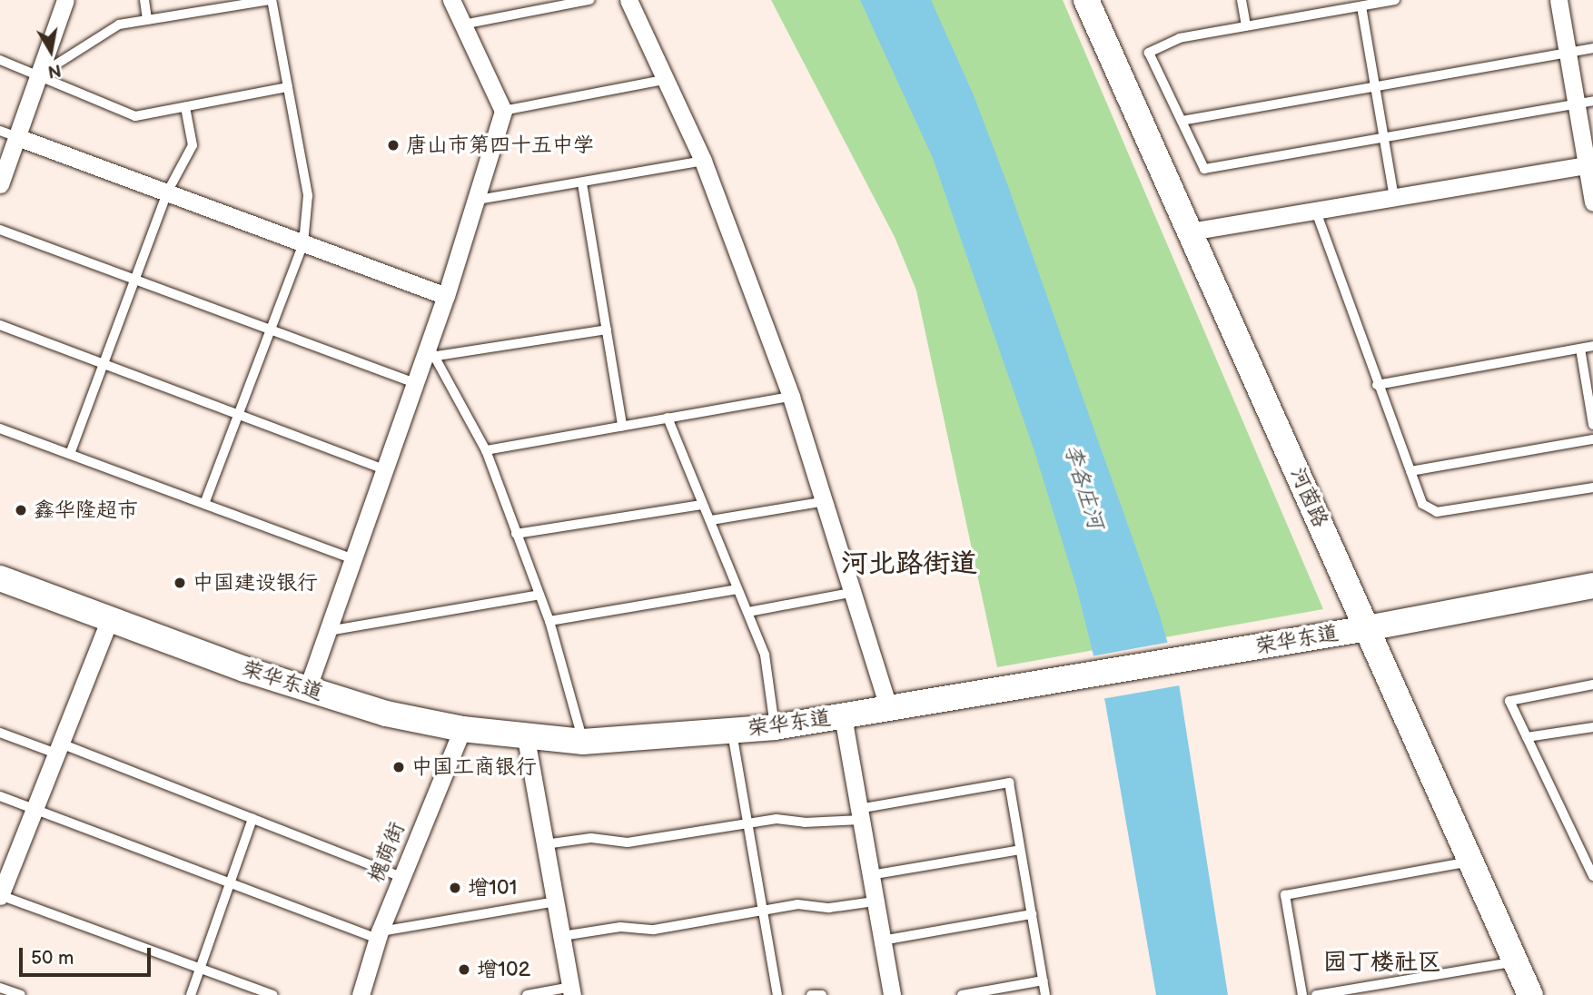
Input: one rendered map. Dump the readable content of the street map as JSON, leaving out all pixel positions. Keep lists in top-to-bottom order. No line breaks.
{"streets":{"street":["河茵路","荣华东道","槐荫街"]},"crossings":[["河茵路","荣华东道"],["荣华东道","槐荫街"]],"districts":["河北路街道","园丁楼社区"],"water":["李各庄河"],"places":["唐山市第四十五中学","鑫华隆超市","中国建设银行","中国工商银行","增101","增102"],"scale_bar":"50 m","north":"bottom"}
